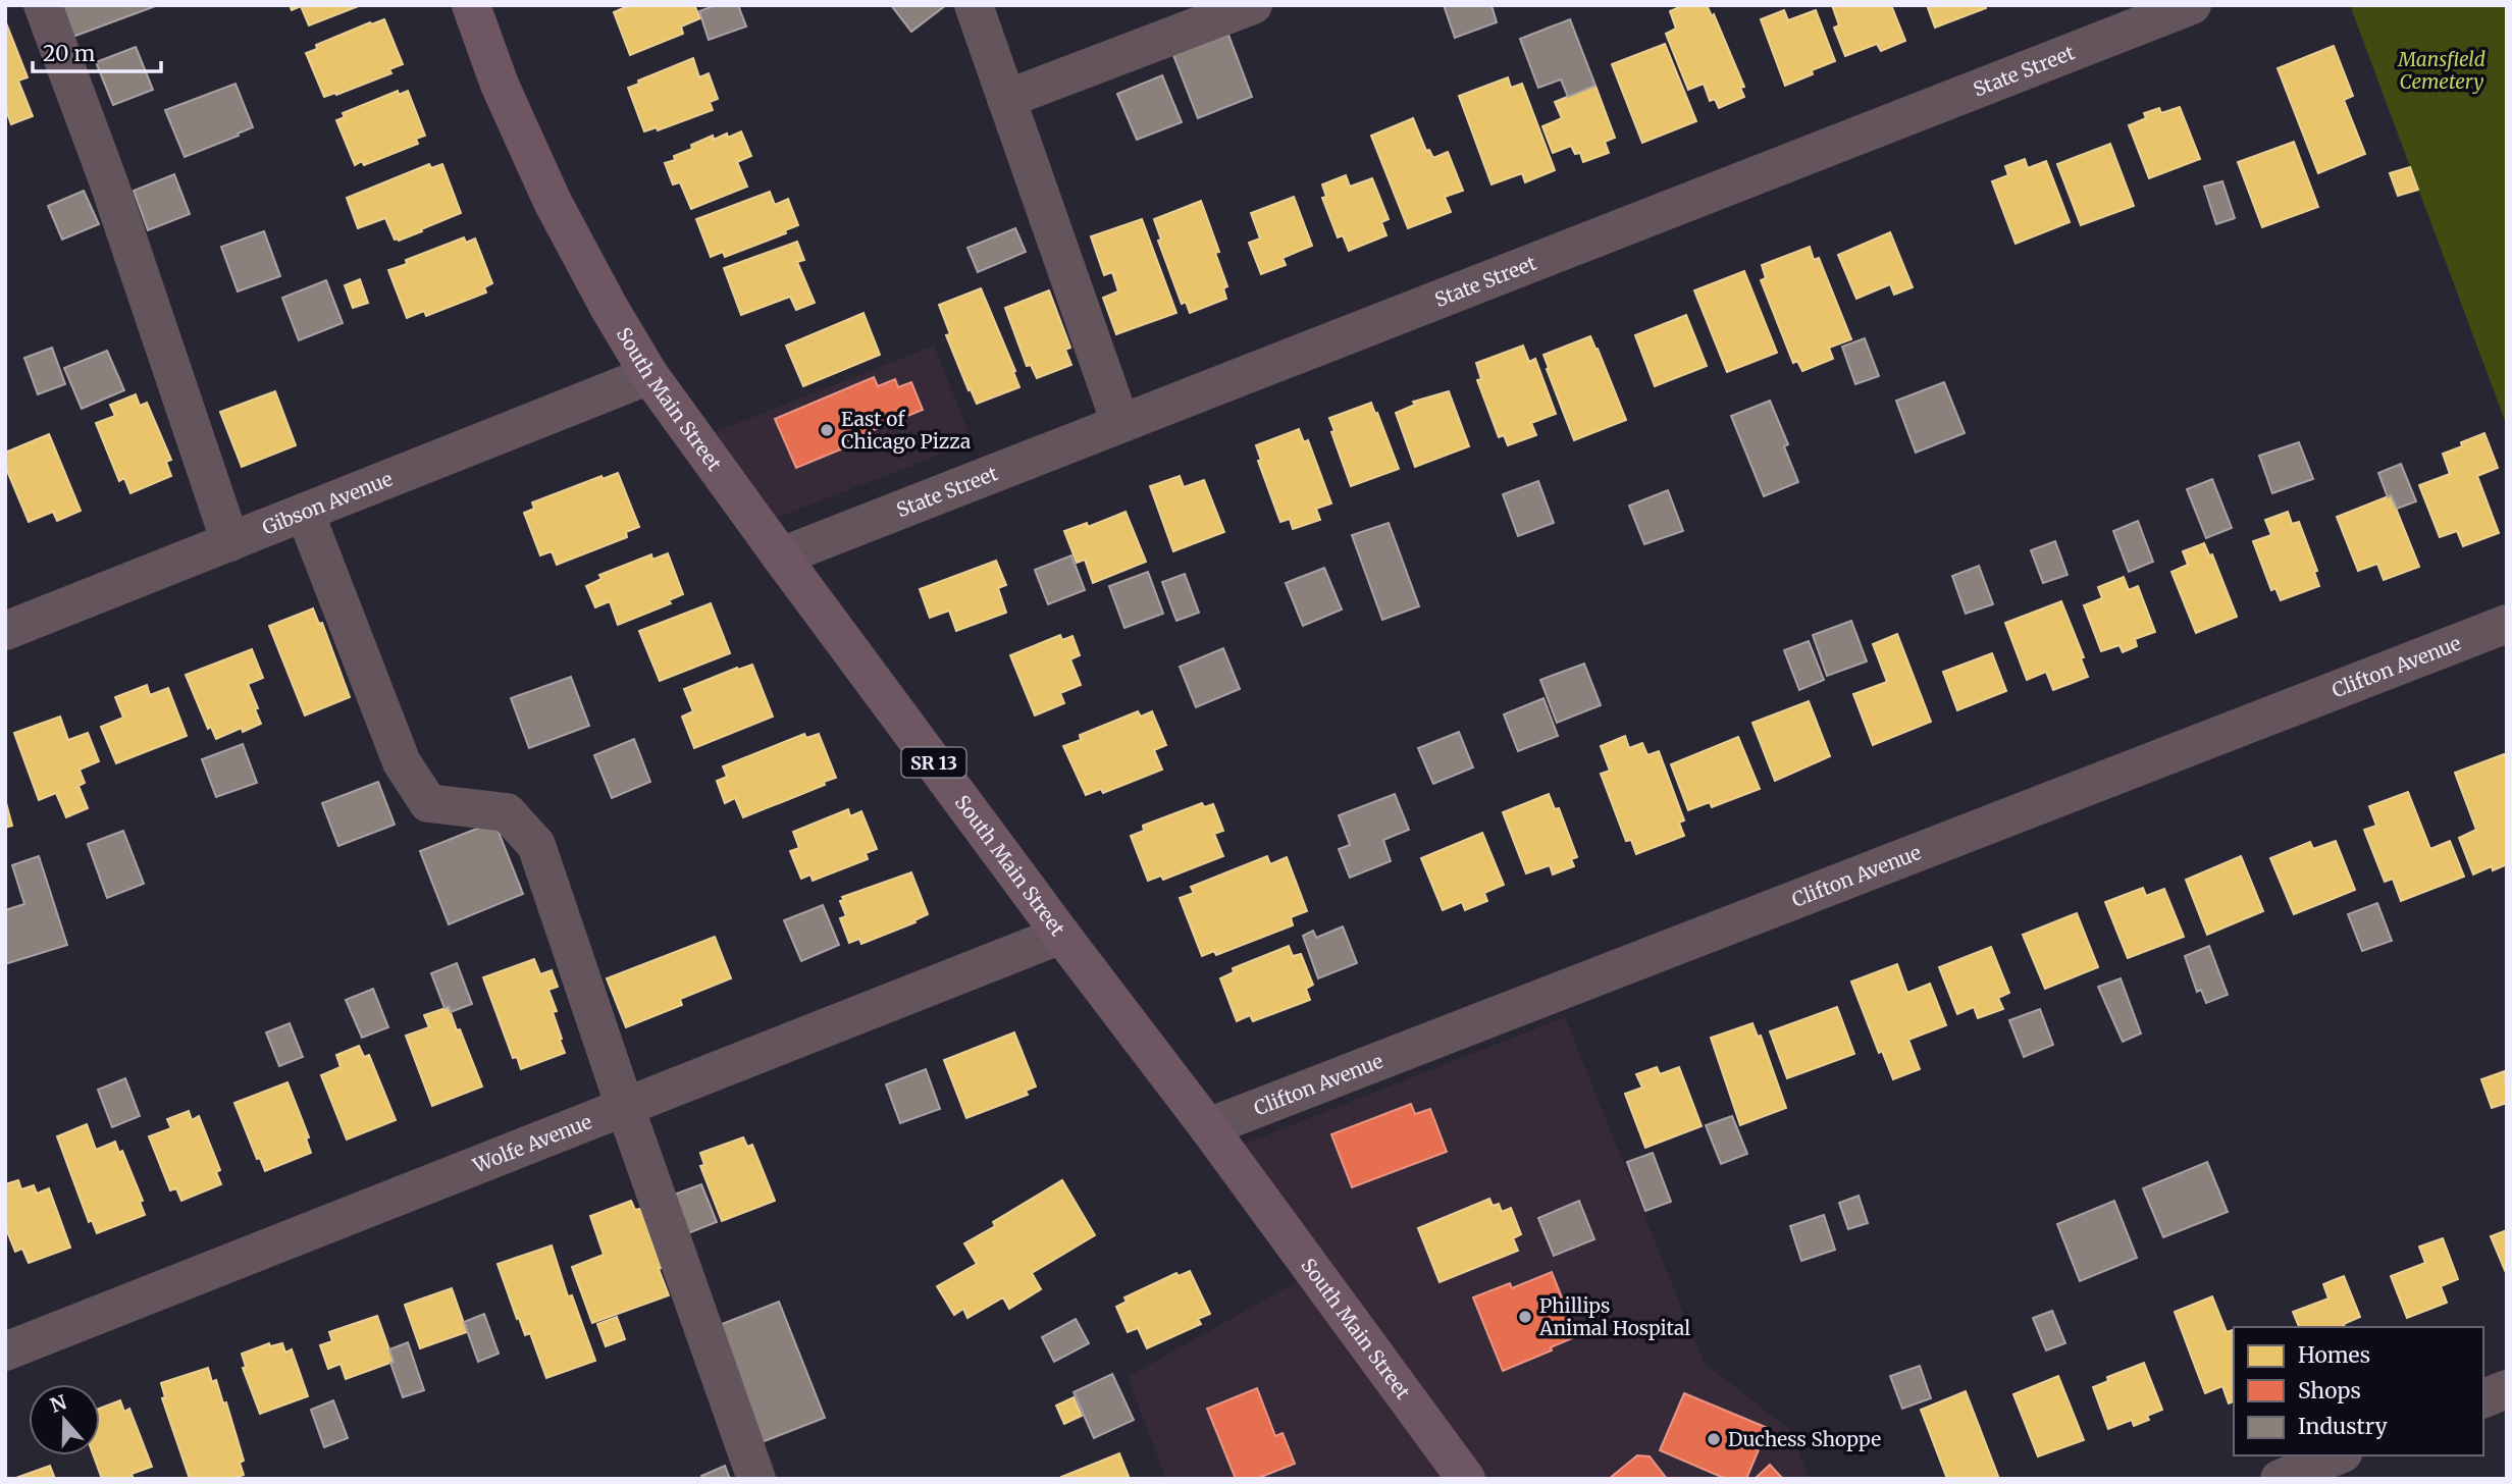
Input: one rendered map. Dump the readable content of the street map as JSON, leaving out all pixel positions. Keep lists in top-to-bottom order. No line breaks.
{"streets":{"highway":["South Main Street","SR 13"],"street":["State Street","Gibson Avenue","Clifton Avenue","Wolfe Avenue"]},"crossings":[["State Street","South Main Street"],["South Main Street","Gibson Avenue"],["South Main Street","Clifton Avenue"],["South Main Street","Wolfe Avenue"]],"parks":["Mansfield Cemetery"],"places":["East of Chicago Pizza","Phillips Animal Hospital","Duchess Shoppe"],"legend":["Homes","Shops","Industry"],"scale_bar":"20 m","north":"top"}
